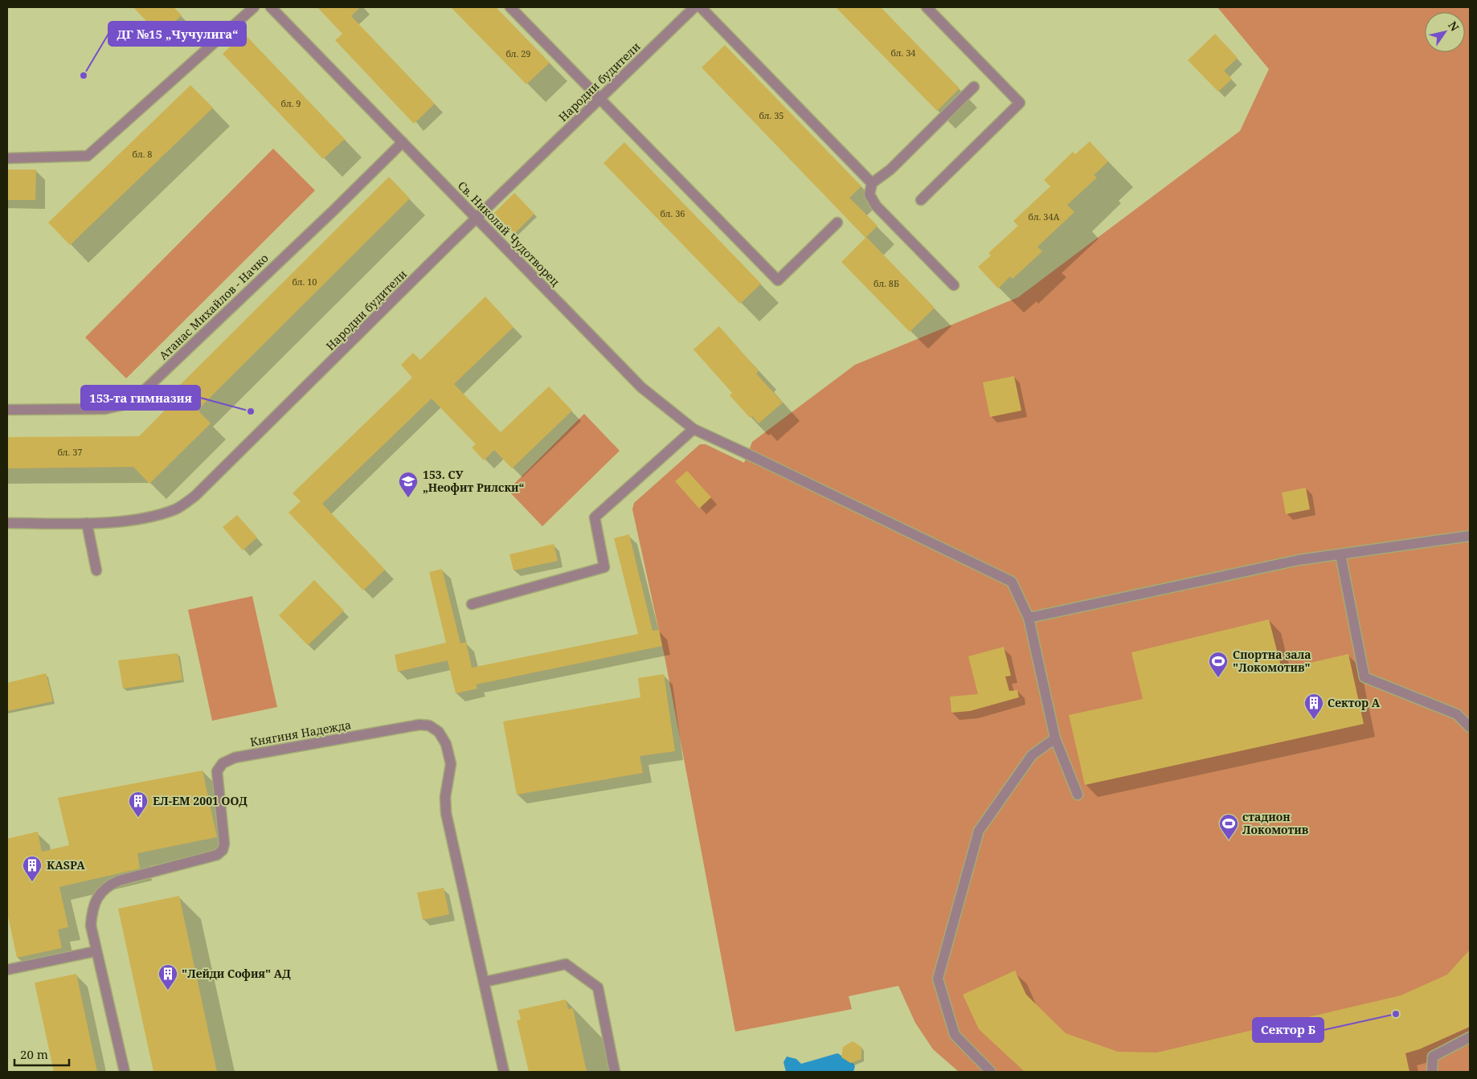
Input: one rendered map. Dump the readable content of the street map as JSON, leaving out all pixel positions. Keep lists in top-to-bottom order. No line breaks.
{"streets":{"street":["Народни будители","Св. Николай Чудотворец","Атанас Михайлов - Начко","Княгиня Надежда"]},"crossings":[["Народни будители","Св. Николай Чудотворец"],["Св. Николай Чудотворец","Атанас Михайлов - Начко"]],"places":{"other":["ДГ №15 „Чучулига“","153-та гимназия","Сектор Б"],"school or university":["153. СУ „Неофит Рилски“"],"sports":["Спортна зала \"Локомотив\"","стадион Локомотив"],"building":["Сектор А","ЕЛ-ЕМ 2001 ООД","KASPA","\"Лейди София\" АД"]},"house_numbers":["бл. 34","бл. 29","бл. 9","бл. 35","бл. 8","бл. 36","бл. 34А","бл. 10","бл. 8Б","бл. 37"],"scale_bar":"20 m","north":"top right"}
